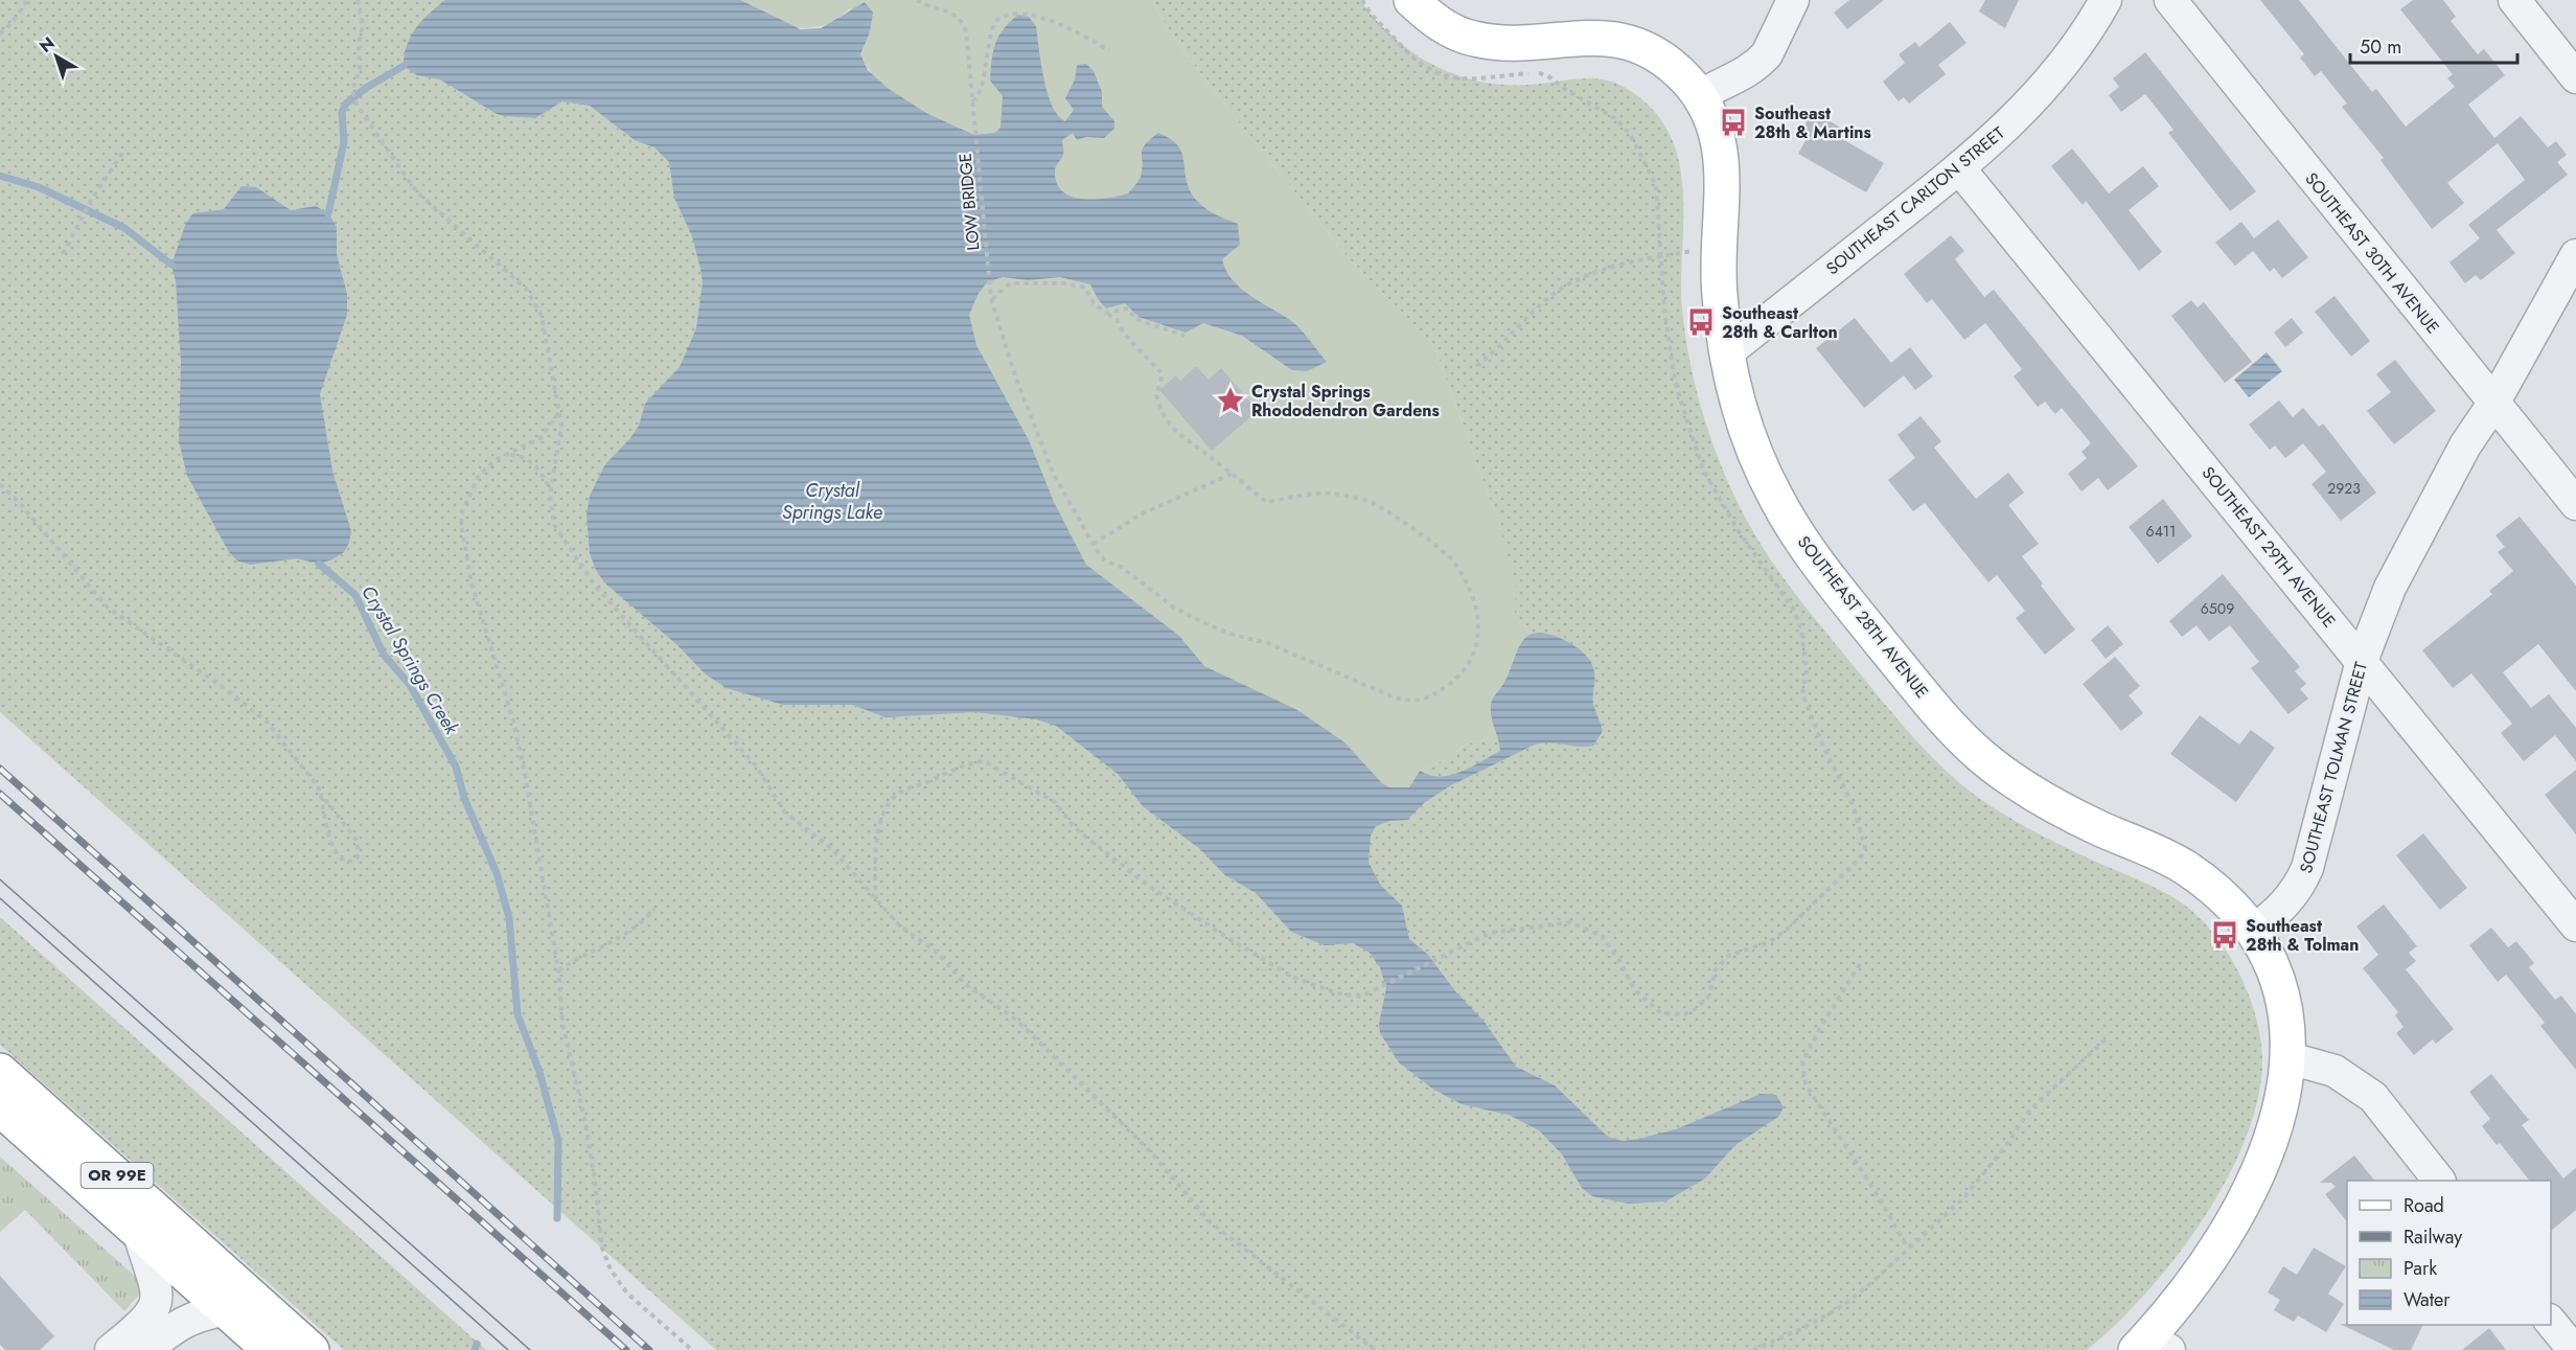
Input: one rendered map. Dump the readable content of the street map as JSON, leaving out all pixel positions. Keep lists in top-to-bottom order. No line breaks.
{"streets":{"main road":["SOUTHEAST 28TH AVENUE","OR 99E"],"street":["SOUTHEAST CARLTON STREET","SOUTHEAST 30TH AVENUE","SOUTHEAST 29TH AVENUE","SOUTHEAST TOLMAN STREET"],"path":["LOW BRIDGE"]},"crossings":[["SOUTHEAST CARLTON STREET","SOUTHEAST 29TH AVENUE"],["SOUTHEAST CARLTON STREET","SOUTHEAST 28TH AVENUE"],["SOUTHEAST 30TH AVENUE","SOUTHEAST TOLMAN STREET"],["SOUTHEAST 29TH AVENUE","SOUTHEAST TOLMAN STREET"],["SOUTHEAST 28TH AVENUE","SOUTHEAST TOLMAN STREET"]],"water":["Crystal Springs Lake","Crystal Springs Creek"],"places":{"bus stop":["Southeast 28th & Martins","Southeast 28th & Carlton","Southeast 28th & Tolman"],"place":["Crystal Springs Rhododendron Gardens"]},"house_numbers":["2923","6411","6509"],"legend":["Road","Railway","Park","Water"],"scale_bar":"50 m","north":"top left"}
